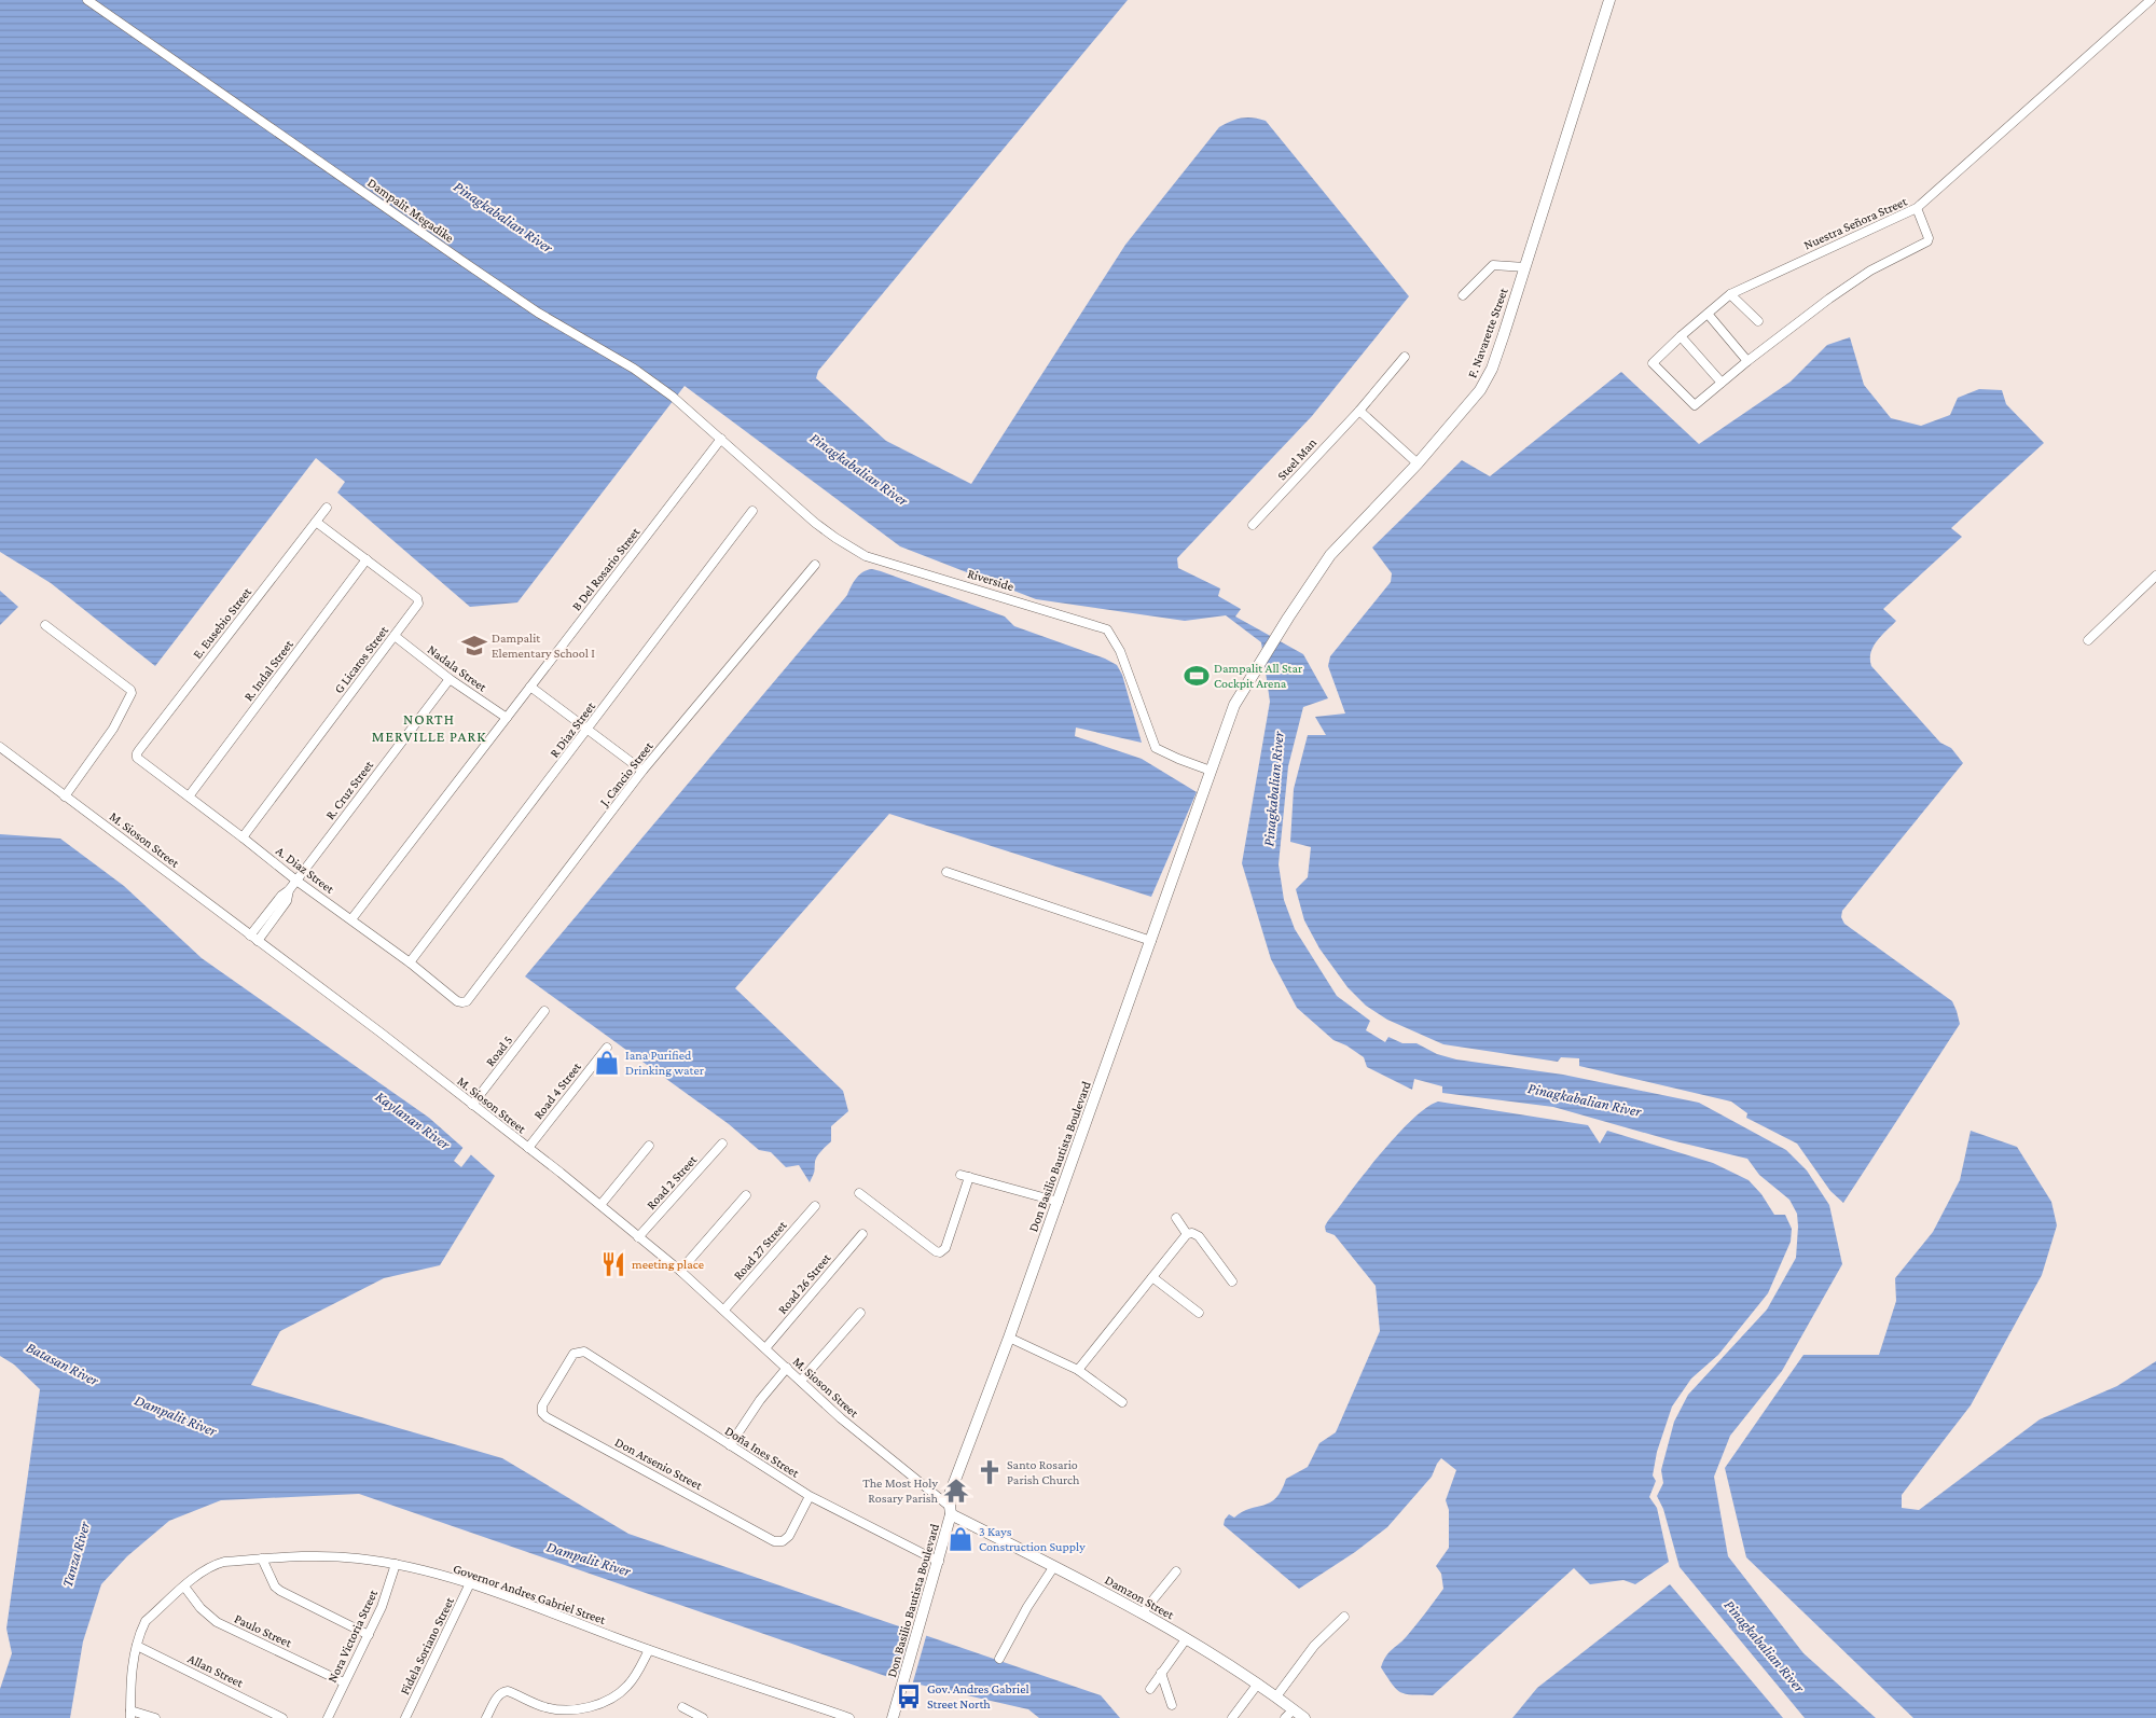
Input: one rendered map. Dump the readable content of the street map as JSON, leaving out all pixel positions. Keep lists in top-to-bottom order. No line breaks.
{"streets":{"main road":["F. Navarette Street","Don Basilio Bautista Boulevard","Damzon Street"],"street":["Dampalit Megadike","Nuestra Señora Street","Steel Man","B Del Rosario Street","Riverside","E. Eusebio Street","G Licaros Street","Nadala Street","R. Indal Street","R Diaz Street","J. Cancio Street","R. Cruz Street","M. Sioson Street","A. Diaz Street","Road 5","Road 4 Street","Road 2 Street","Road 27 Street","Road 26 Street","Doña Ines Street","Don Arsenio Street","Governor Andres Gabriel Street","Paulo Street","Nora Victoria Street","Fidela Soriano Street","Allan Street"]},"crossings":[["Dampalit Megadike","B Del Rosario Street"],["Dampalit Megadike","Riverside"],["F. Navarette Street","Don Basilio Bautista Boulevard"],["B Del Rosario Street","Riverside"],["B Del Rosario Street","Nadala Street"],["B Del Rosario Street","A. Diaz Street"],["Riverside","Don Basilio Bautista Boulevard"],["E. Eusebio Street","G Licaros Street"],["E. Eusebio Street","A. Diaz Street"],["G Licaros Street","Nadala Street"],["G Licaros Street","R. Indal Street"],["G Licaros Street","A. Diaz Street"],["Nadala Street","R. Cruz Street"],["R. Indal Street","A. Diaz Street"],["R Diaz Street","A. Diaz Street"],["J. Cancio Street","A. Diaz Street"],["R. Cruz Street","M. Sioson Street"],["R. Cruz Street","A. Diaz Street"],["M. Sioson Street","Road 5"],["M. Sioson Street","Road 4 Street"],["M. Sioson Street","Don Basilio Bautista Boulevard"],["M. Sioson Street","Road 2 Street"],["M. Sioson Street","Road 27 Street"],["M. Sioson Street","Road 26 Street"],["M. Sioson Street","Damzon Street"],["Don Basilio Bautista Boulevard","Doña Ines Street"],["Don Basilio Bautista Boulevard","Damzon Street"],["Doña Ines Street","Don Arsenio Street"],["Governor Andres Gabriel Street","Paulo Street"],["Governor Andres Gabriel Street","Nora Victoria Street"],["Governor Andres Gabriel Street","Fidela Soriano Street"],["Governor Andres Gabriel Street","Allan Street"],["Paulo Street","Nora Victoria Street"]],"districts":["NORTH MERVILLE PARK"],"water":["Pinagkabalian River","Kaylanan River","Batasan River","Dampalit River","Tanza River"],"places":{"school or university":["Dampalit Elementary School I"],"sports":["Dampalit All Star Cockpit Arena"],"shop":["Iana Purified Drinking water","3 Kays Construction Supply"],"restaurant":["meeting place"],"church":["Santo Rosario Parish Church"],"temple":["The Most Holy Rosary Parish"],"bus stop":["Gov. Andres Gabriel Street North"]}}
